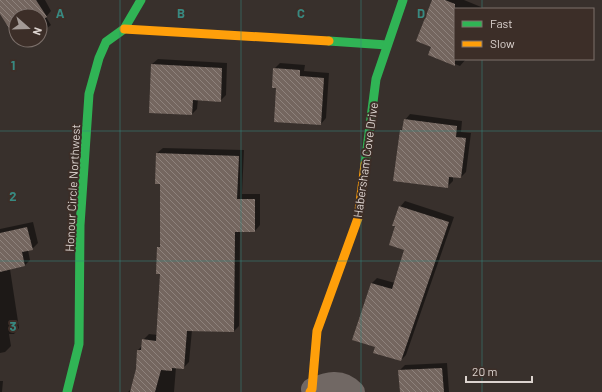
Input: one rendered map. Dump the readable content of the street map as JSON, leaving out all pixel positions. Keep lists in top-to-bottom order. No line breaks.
{"streets":{"street":["Habersham Cove Drive","Honour Circle Northwest"]},"legend":["Fast","Slow"],"scale_bar":"20 m","north":"right","grid":{"columns":["A","B","C","D"],"rows":["1","2","3"]}}
